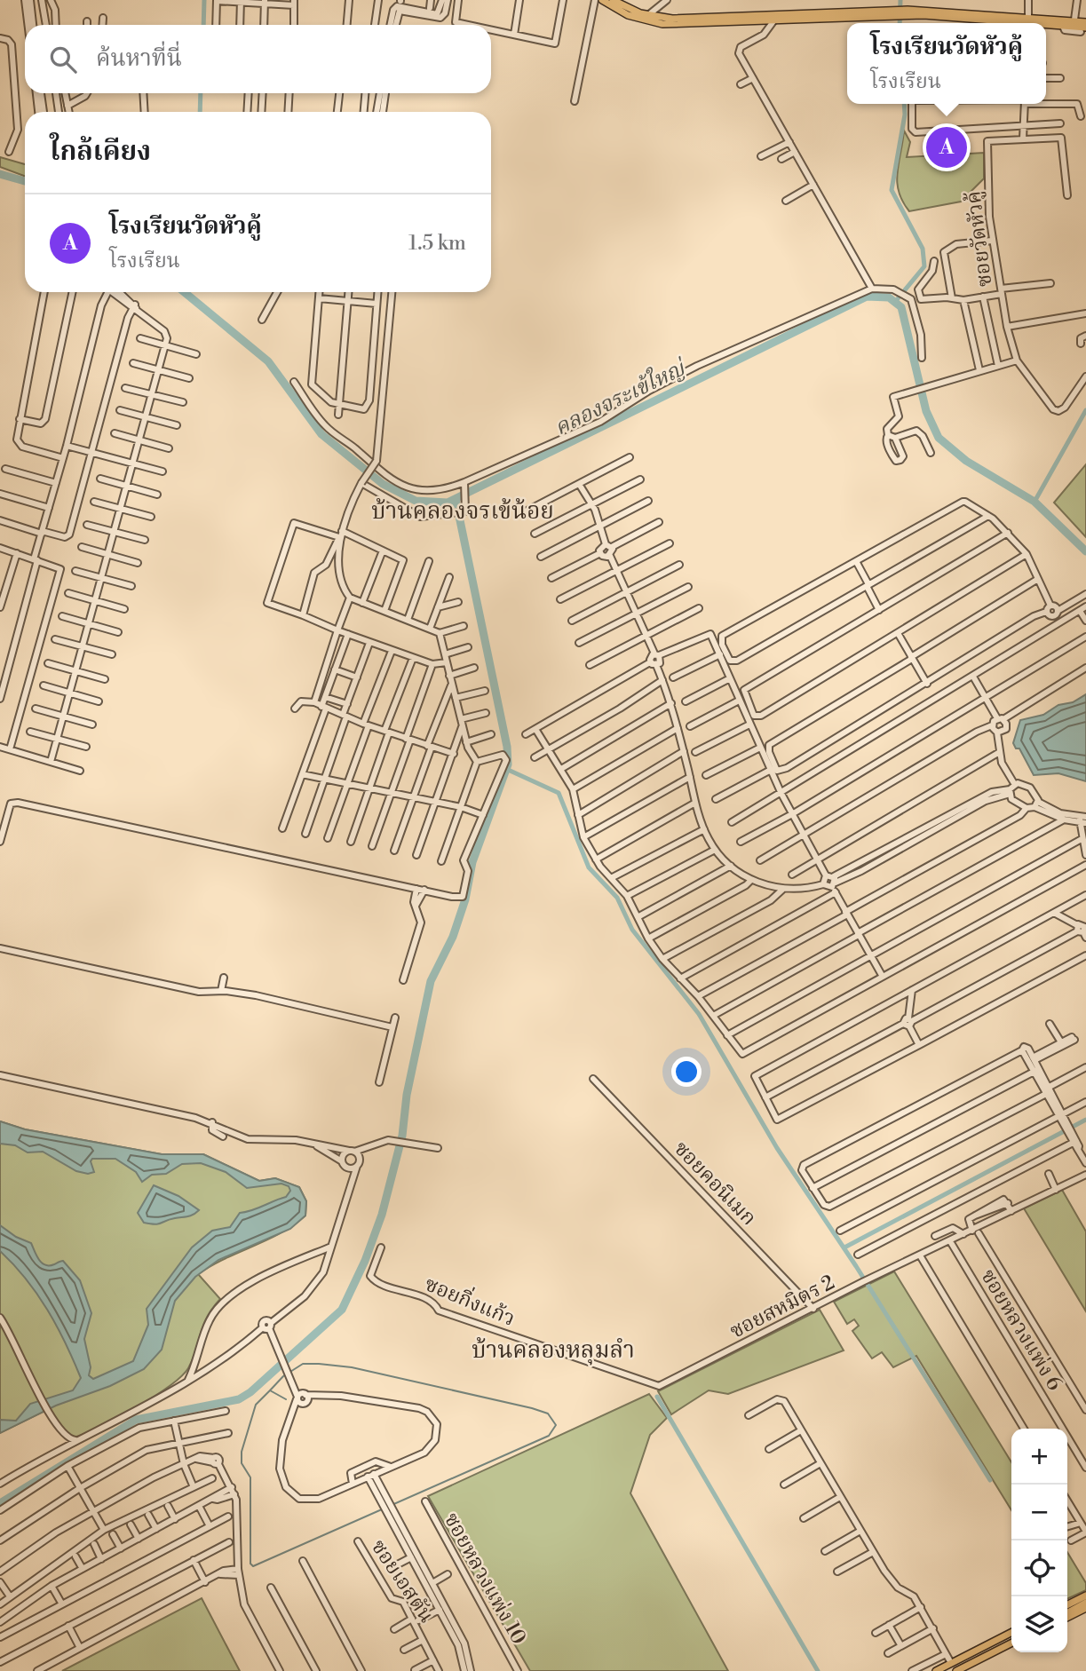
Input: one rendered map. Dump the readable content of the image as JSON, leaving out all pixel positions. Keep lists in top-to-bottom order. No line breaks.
{"streets":{"street":["ซอยวัดหัวคู้","ซอยคอนิเมก","ซอยกิ่งแก้ว","ซอยสหมิตร 2","ซอยหลวงแพ่ง 6","ซอยหลวงแพ่ง 10","ซอยเอสตัน"]},"crossings":[["ซอยคอนิเมก","ซอยสหมิตร 2"],["ซอยกิ่งแก้ว","ซอยสหมิตร 2"],["ซอยสหมิตร 2","ซอยหลวงแพ่ง 6"]],"districts":["บ้านคลองจรเข้น้อย","บ้านคลองหลุมลำ"],"water":["คลองจระเข้ใหญ่"],"page":{"popup":["โรงเรียนวัดหัวคู้","โรงเรียน"],"search":"ค้นหาที่นี่","heading":"ใกล้เคียง","pins":"A","list":[{"mark":"A","name":"โรงเรียนวัดหัวคู้","note":"โรงเรียน","value":"1.5 km"}],"map_buttons":["+","−"]}}
